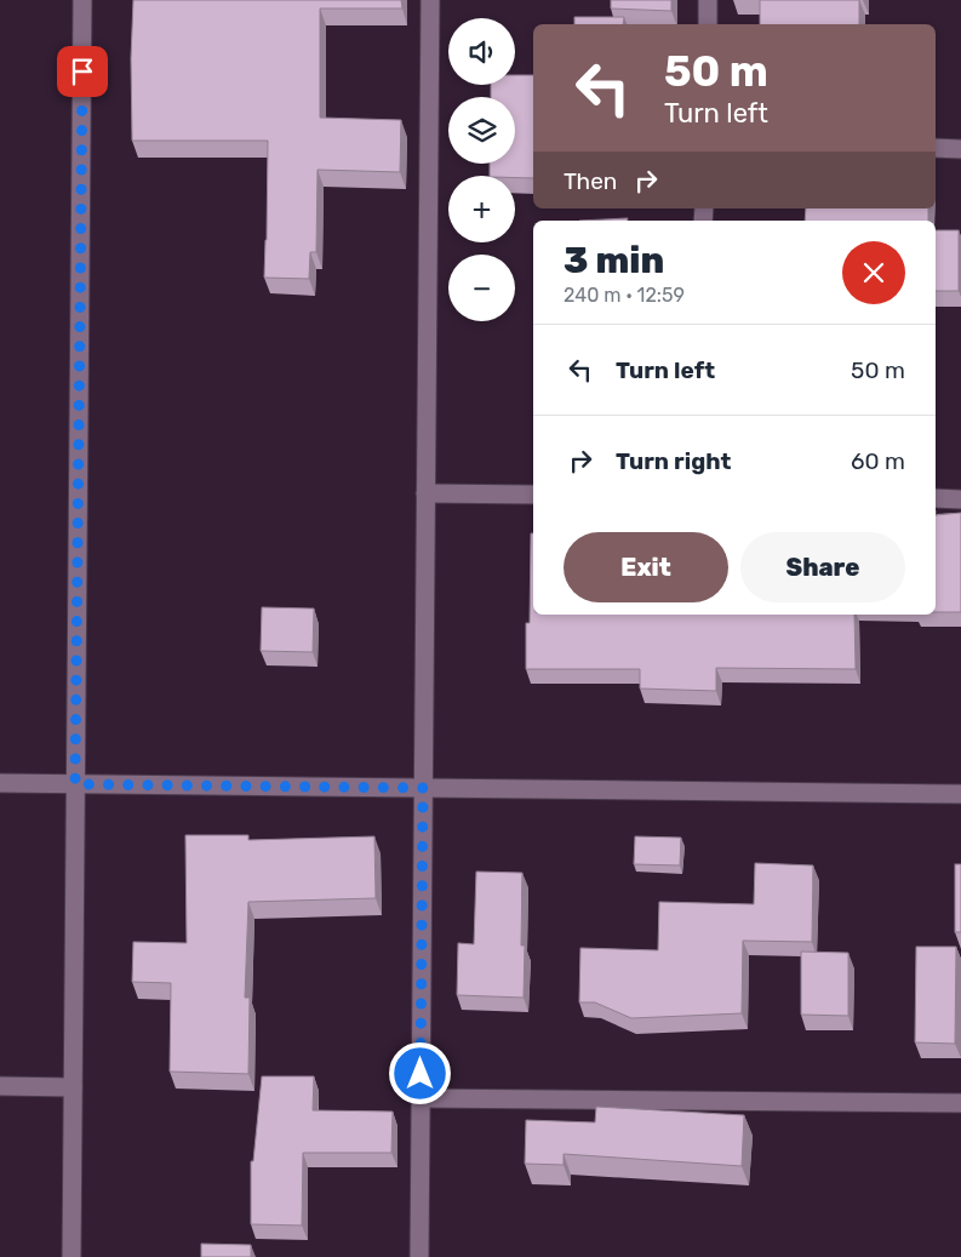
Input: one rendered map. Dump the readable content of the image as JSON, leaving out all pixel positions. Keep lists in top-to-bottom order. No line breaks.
{"page":{"map_buttons":["+","−"],"turn":["50 m","Turn left"],"then":"Then","heading":["3 min","240 m · 12:59"],"list":[{"name":"Turn left","value":"50 m"},{"name":"Turn right","value":"60 m"}],"buttons":["Exit","Share"]}}
